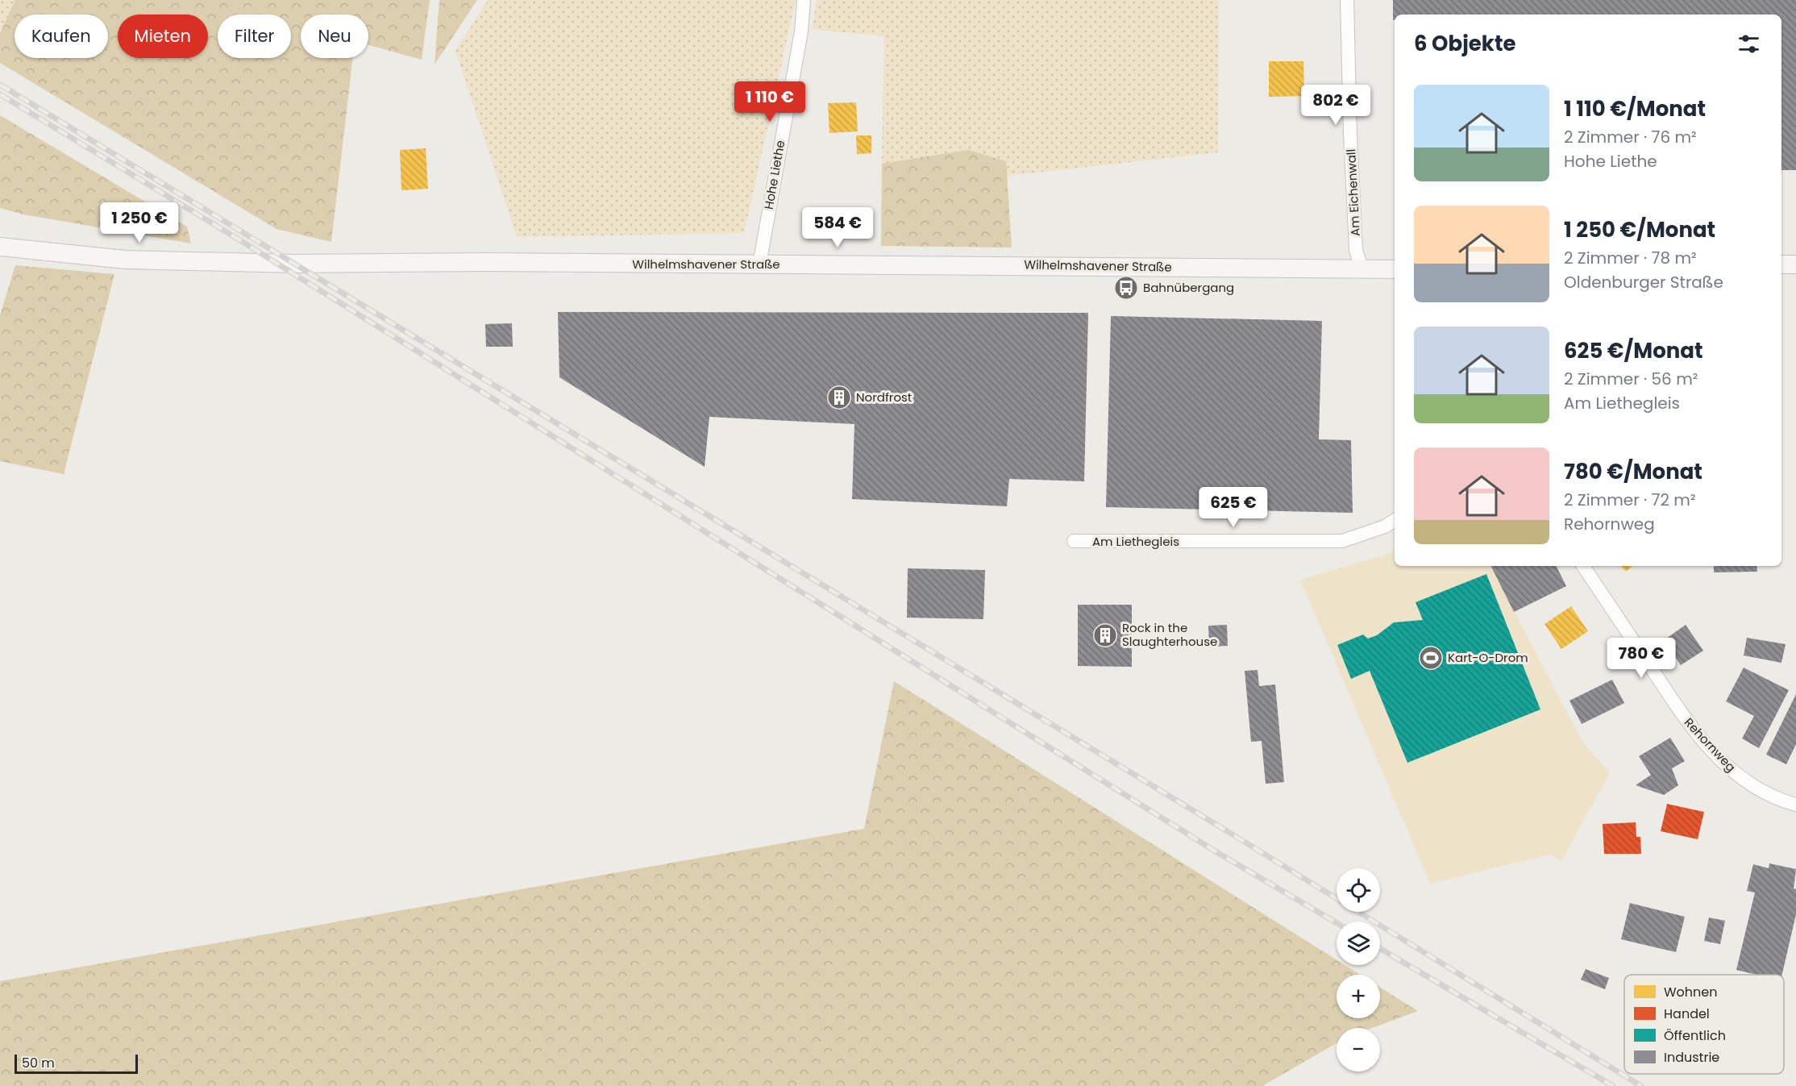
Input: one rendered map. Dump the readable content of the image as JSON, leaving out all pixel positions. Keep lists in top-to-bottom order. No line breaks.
{"streets":{"street":["Hohe Liethe","Am Eichenwall","Wilhelmshavener Straße","Am Liethegleis","Rehornweg"]},"crossings":[["Hohe Liethe","Wilhelmshavener Straße"],["Am Eichenwall","Wilhelmshavener Straße"]],"places":{"bus stop":["Bahnübergang"],"building":["Nordfrost","Rock in the Slaughterhouse"],"sports":["Kart-O-Drom"]},"legend":["Wohnen","Handel","Öffentlich","Industrie"],"scale_bar":"50 m","page":{"chip":["Kaufen","Mieten","Filter","Neu"],"heading":"6 Objekte","list":[{"name":"1 110 €/Monat","note":"2 Zimmer · 76 m² · Hohe Liethe"},{"name":"1 250 €/Monat","note":"2 Zimmer · 78 m² · Oldenburger Straße"},{"name":"625 €/Monat","note":"2 Zimmer · 56 m² · Am Liethegleis"},{"name":"780 €/Monat","note":"2 Zimmer · 72 m² · Rehornweg"}],"price":["1 110 €","802 €","1 250 €","584 €","625 €","780 €"],"map_buttons":["+","−"],"scale":"50 m"}}
